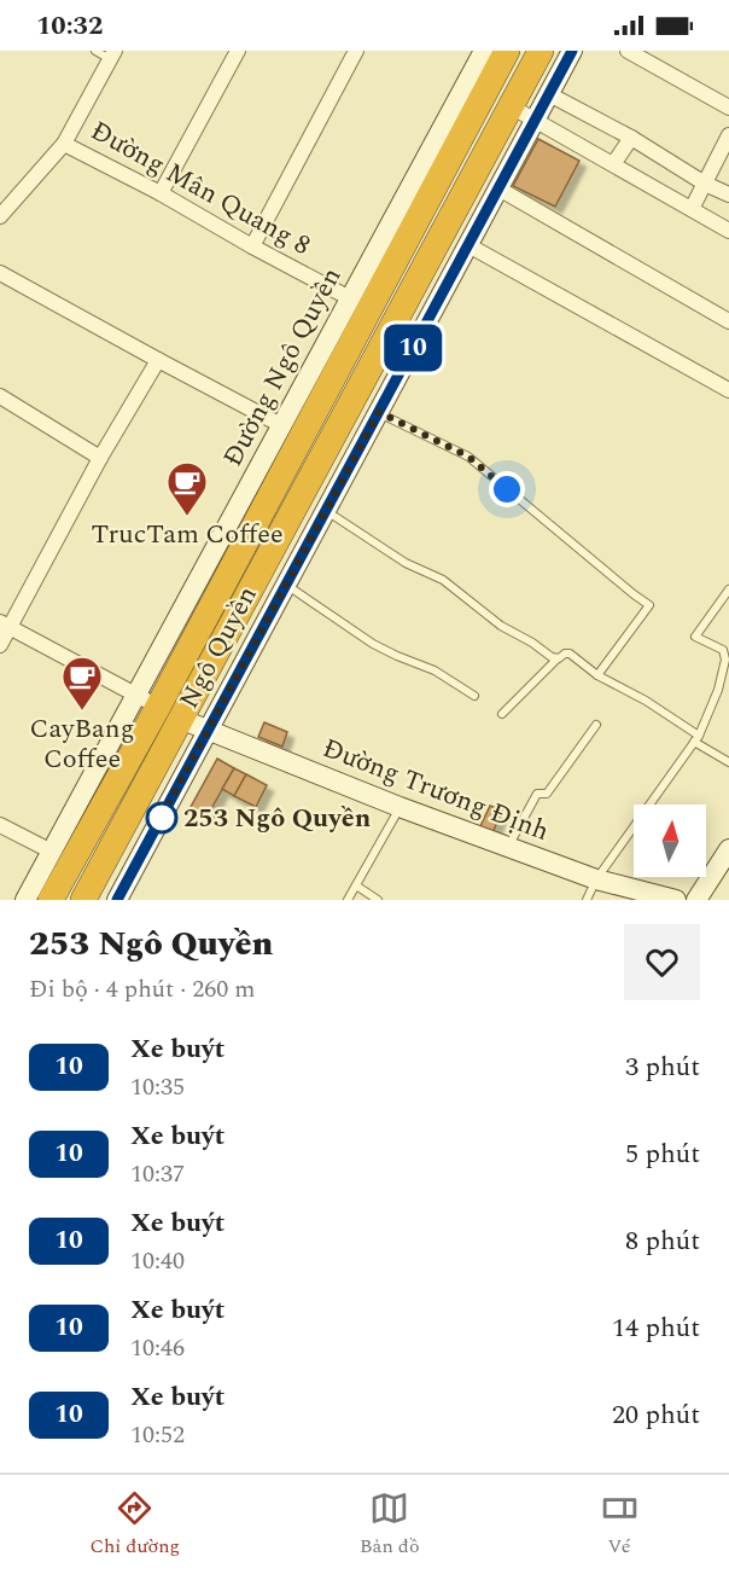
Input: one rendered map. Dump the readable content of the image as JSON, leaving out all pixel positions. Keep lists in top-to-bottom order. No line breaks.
{"streets":{"highway":["Ngô Quyền"],"street":["Đường Mân Quang 8","Đường Ngô Quyền","Đường Trương Định"]},"crossings":[["Đường Mân Quang 8","Đường Ngô Quyền"],["Đường Ngô Quyền","Ngô Quyền"],["Đường Ngô Quyền","Đường Trương Định"],["Ngô Quyền","Đường Trương Định"]],"places":{"cafe":["TrucTam Coffee","CayBang Coffee"],"other":["253 Ngô Quyền"]},"lines":["bus line 10"],"north":"top","page":{"status":"10:32","on_map":"10","heading":["253 Ngô Quyền","Đi bộ · 4 phút · 260 m"],"list":[{"mark":"10","name":"Xe buýt","note":"10:35","value":"3 phút"},{"mark":"10","name":"Xe buýt","note":"10:37","value":"5 phút"},{"mark":"10","name":"Xe buýt","note":"10:40","value":"8 phút"},{"mark":"10","name":"Xe buýt","note":"10:46","value":"14 phút"},{"mark":"10","name":"Xe buýt","note":"10:52","value":"20 phút"}],"tabs":["Chỉ đường","Bản đồ","Vé"]}}
